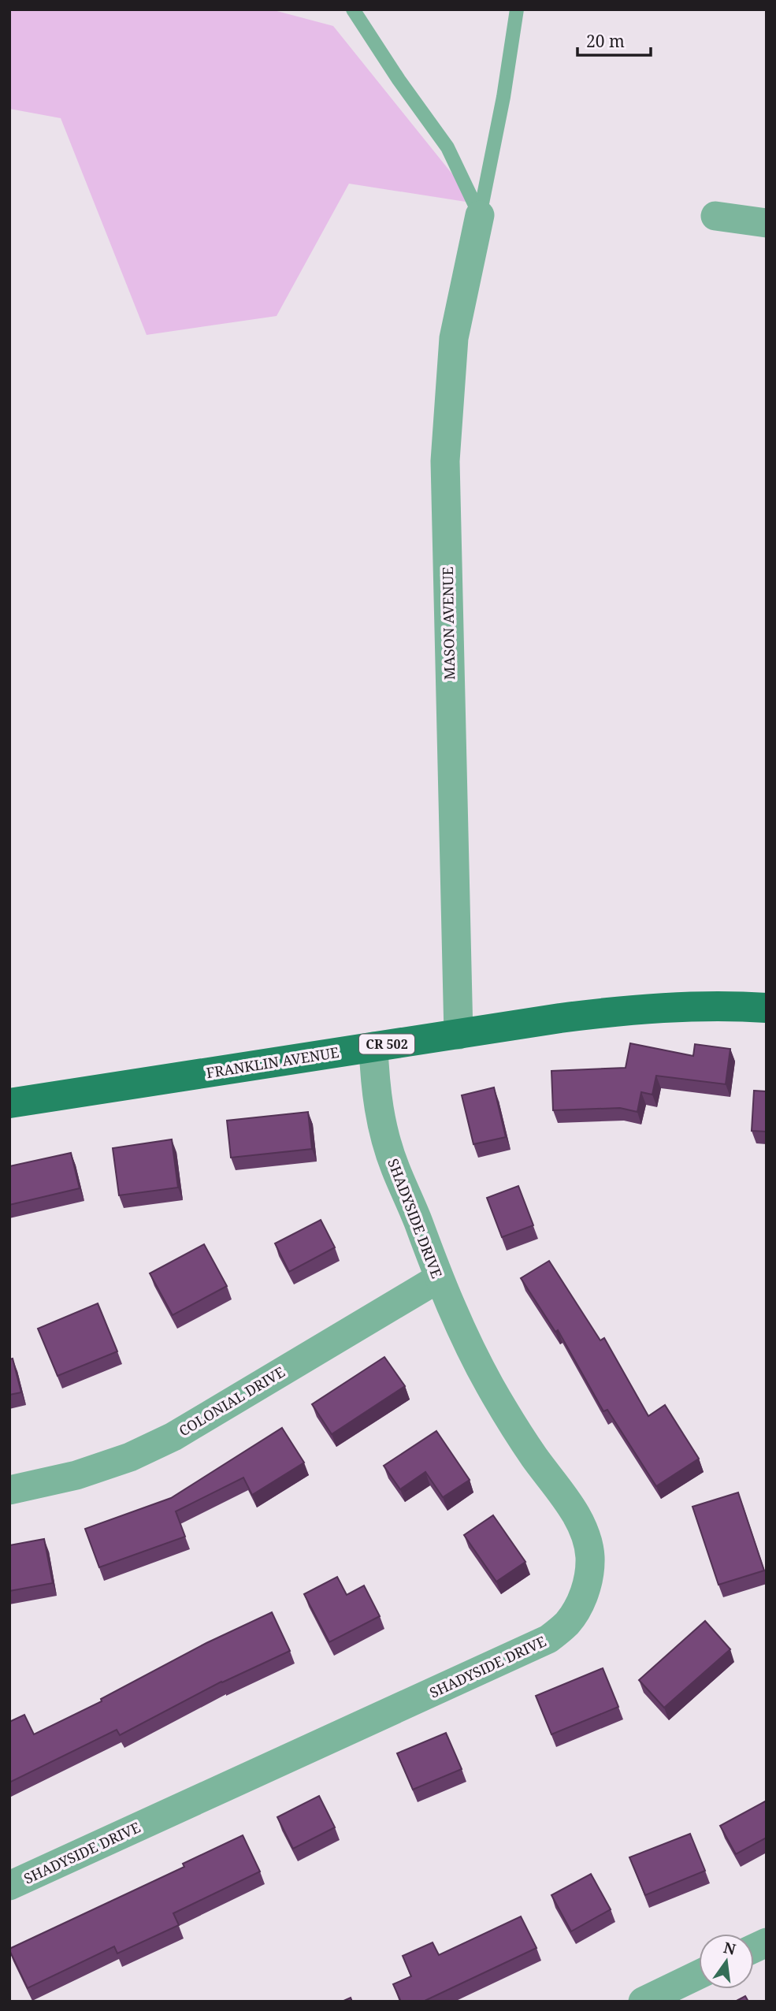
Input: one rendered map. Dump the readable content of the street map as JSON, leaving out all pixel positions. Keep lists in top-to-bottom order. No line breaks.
{"streets":{"main road":["CR 502","FRANKLIN AVENUE"],"street":["MASON AVENUE","SHADYSIDE DRIVE","COLONIAL DRIVE"]},"crossings":[["MASON AVENUE","FRANKLIN AVENUE"],["FRANKLIN AVENUE","SHADYSIDE DRIVE"],["SHADYSIDE DRIVE","COLONIAL DRIVE"]],"scale_bar":"20 m","north":"top"}
